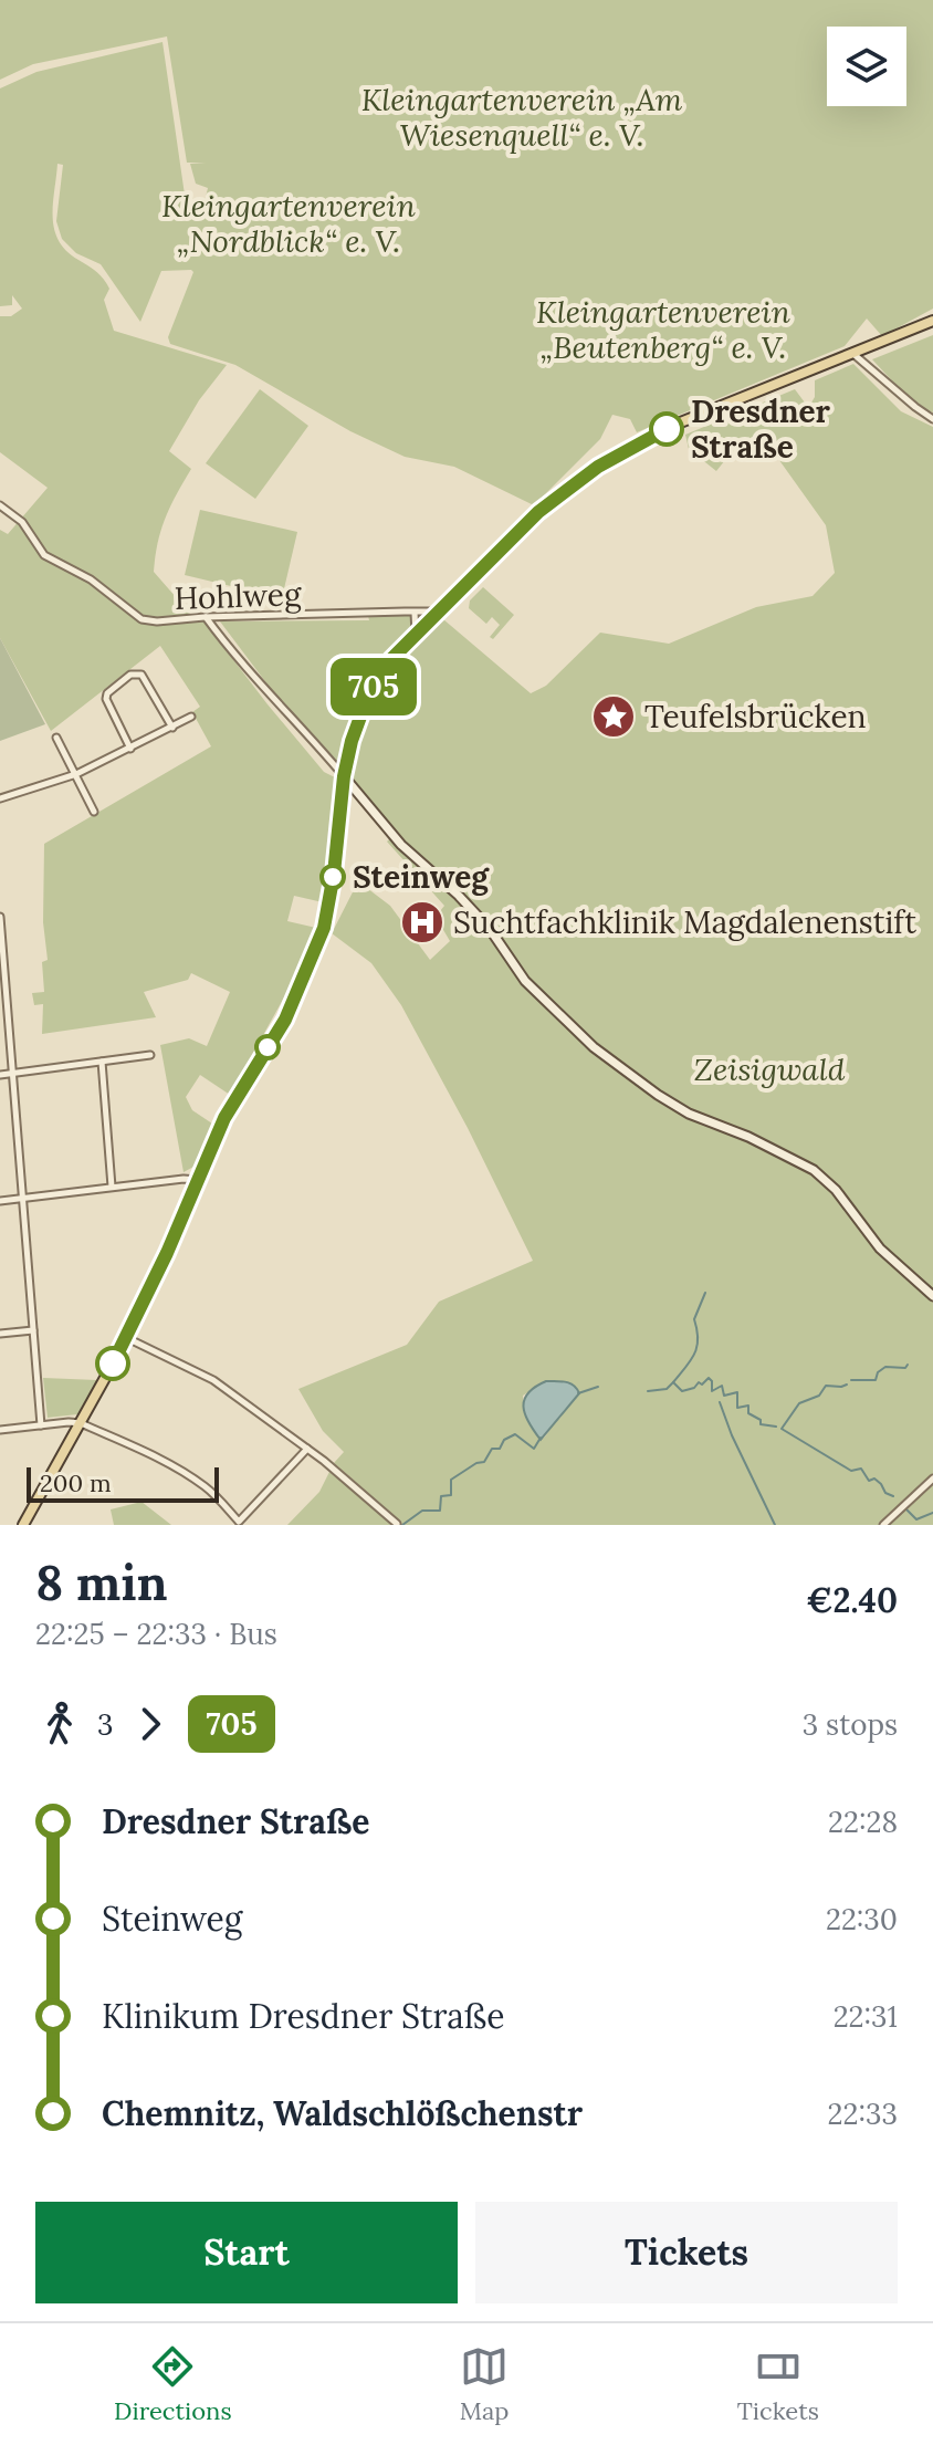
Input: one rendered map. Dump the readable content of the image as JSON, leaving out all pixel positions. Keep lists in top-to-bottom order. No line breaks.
{"streets":{"street":["Hohlweg"]},"parks":["Kleingartenverein „Am Wiesenquell“ e. V.","Kleingartenverein „Nordblick“ e. V.","Kleingartenverein „Beutenberg“ e. V.","Zeisigwald"],"places":{"other":["Dresdner Straße","Steinweg"],"place":["Teufelsbrücken"],"hospital":["Suchtfachklinik Magdalenenstift"]},"lines":["bus line 705"],"scale_bar":"200 m","page":{"on_map":"705","scale":"200 m","heading":["8 min","22:25 – 22:33 · Bus","€2.40"],"legs":["3","705","3 stops"],"list":[{"name":"Dresdner Straße","value":"22:28"},{"name":"Steinweg","value":"22:30"},{"name":"Klinikum Dresdner Straße","value":"22:31"},{"name":"Chemnitz, Waldschlößchenstr","value":"22:33"}],"buttons":["Start","Tickets"],"tabs":["Directions","Map","Tickets"]}}
